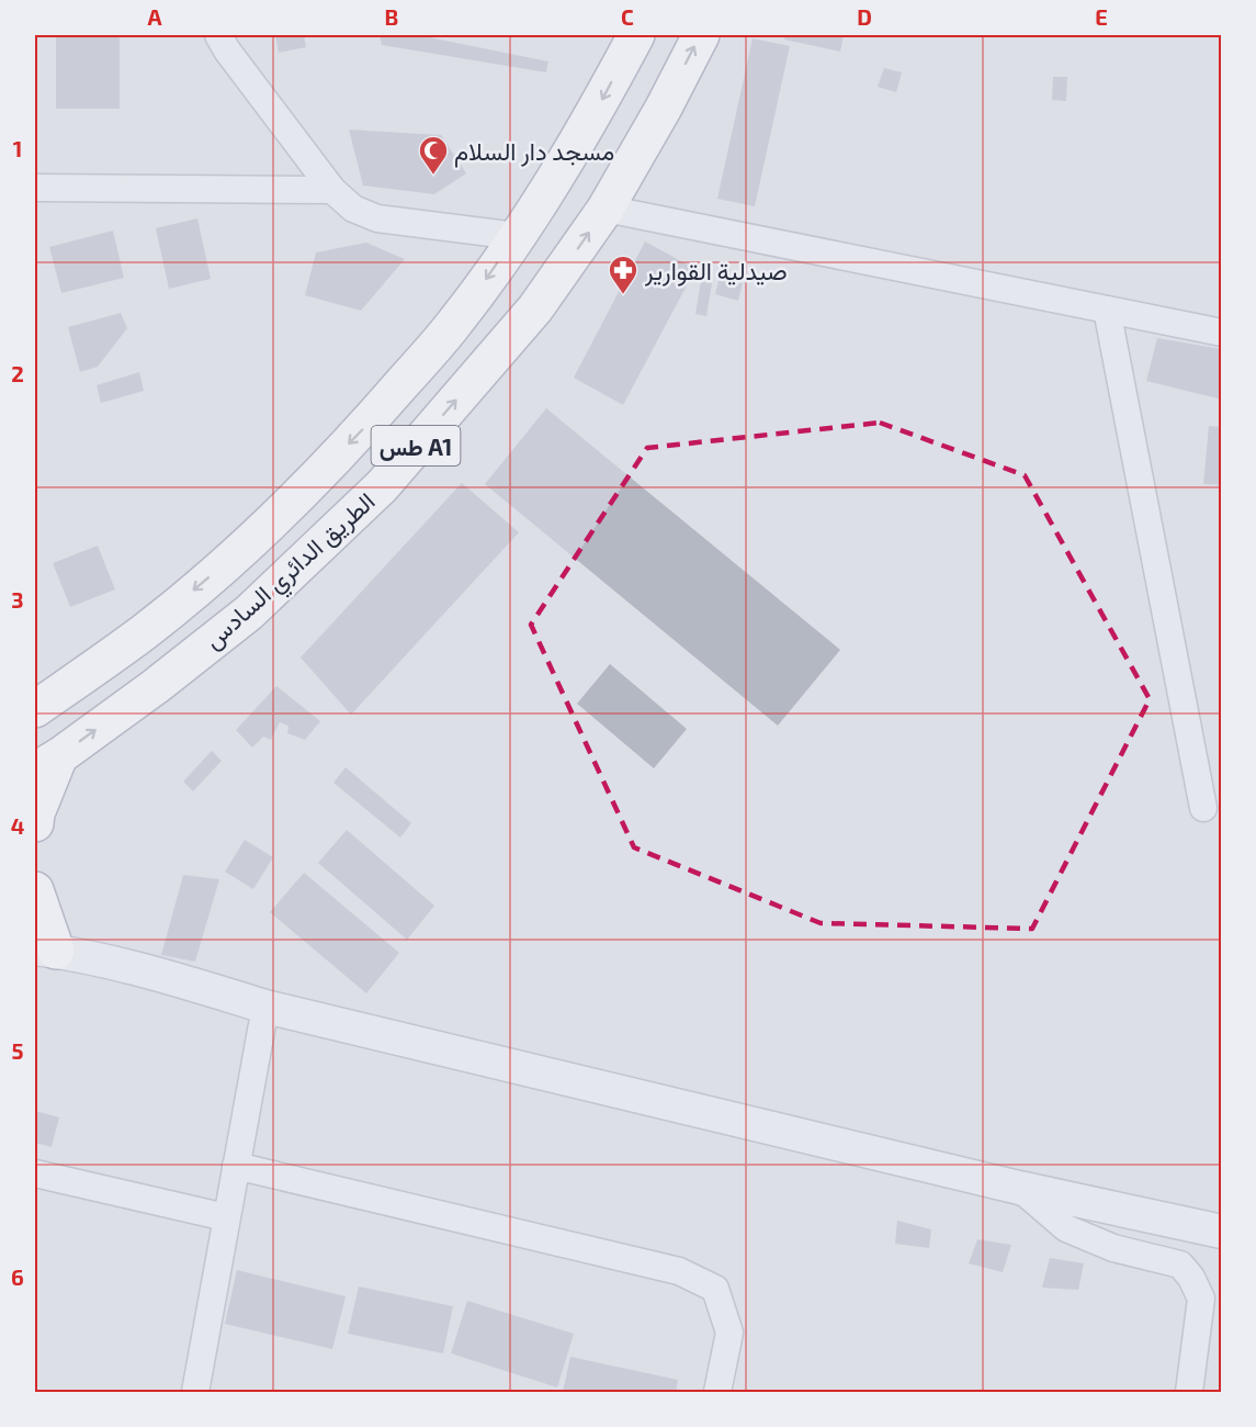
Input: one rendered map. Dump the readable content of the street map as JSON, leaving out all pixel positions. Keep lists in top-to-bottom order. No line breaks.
{"streets":{"highway":["طس A1","الطريق الدائري السادس"]},"places":{"mosque":["مسجد دار السلام"],"pharmacy":["صيدلية القوارير"]},"grid":{"columns":["A","B","C","D","E"],"rows":["1","2","3","4","5","6"]}}
